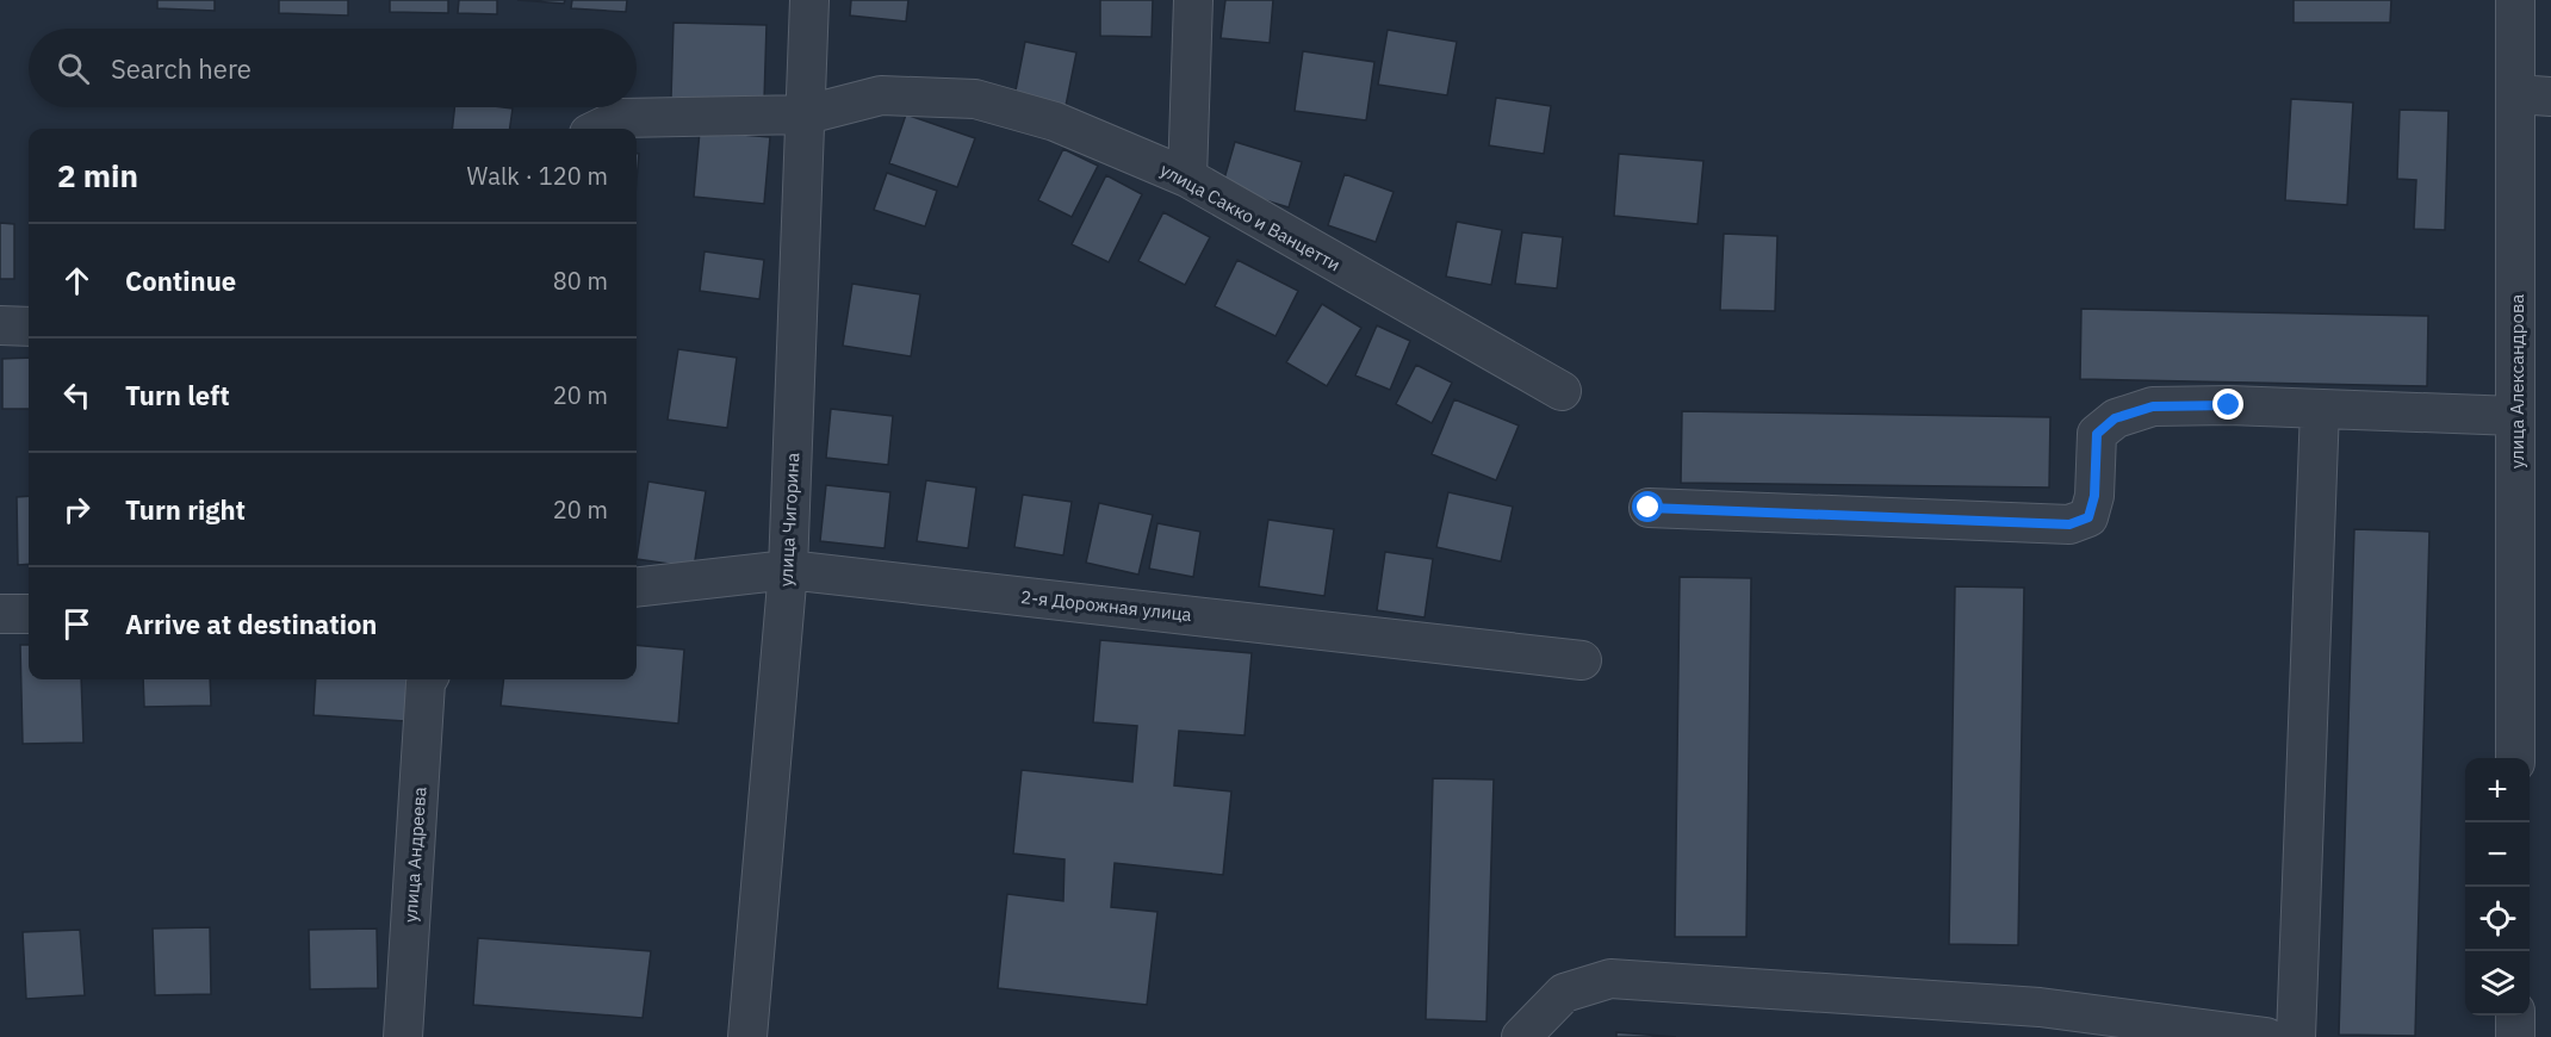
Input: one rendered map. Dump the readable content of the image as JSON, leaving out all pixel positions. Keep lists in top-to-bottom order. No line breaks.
{"streets":{"street":["улица Сакко и Ванцетти","улица Александрова","улица Чигорина","2-я Дорожная улица","улица Андреева"]},"crossings":[["улица Сакко и Ванцетти","улица Чигорина"],["улица Чигорина","2-я Дорожная улица"]],"page":{"search":"Search here","heading":["2 min","Walk · 120 m"],"list":[["Continue","80 m"],["Turn left","20 m"],["Turn right","20 m"],"Arrive at destination"],"map_buttons":["+","−"]}}
